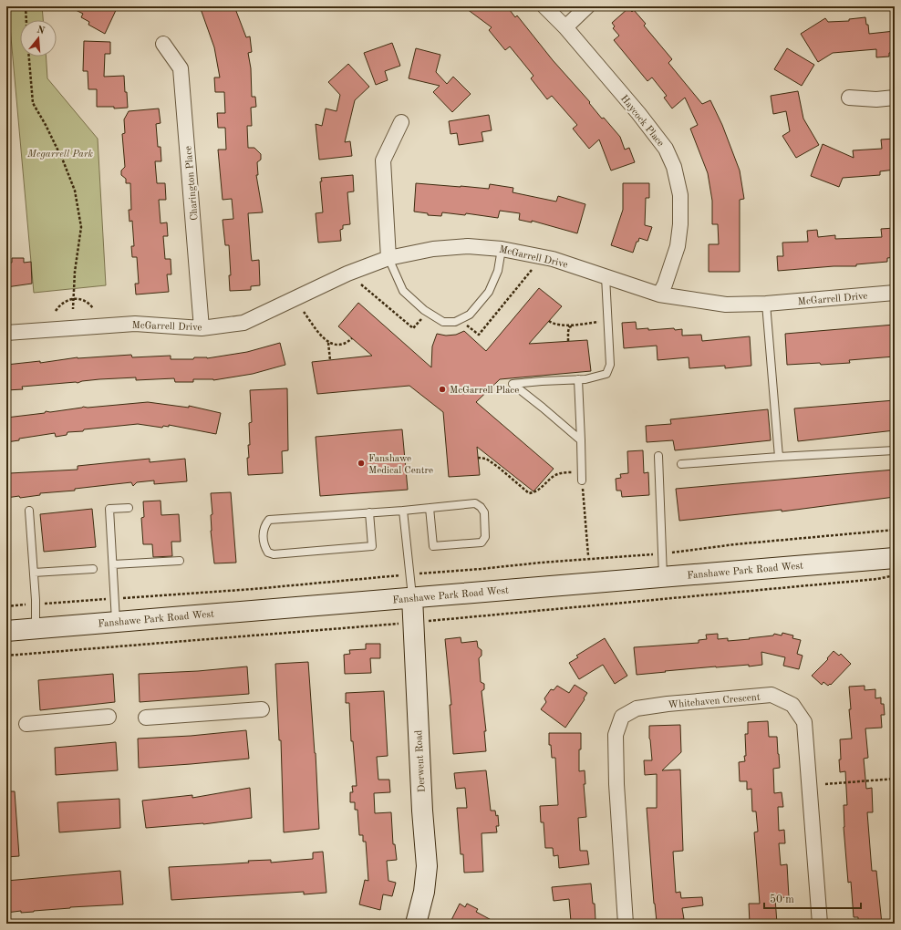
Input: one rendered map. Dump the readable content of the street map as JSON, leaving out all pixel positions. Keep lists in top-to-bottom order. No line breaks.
{"streets":{"main road":["Fanshawe Park Road West","Derwent Road"],"street":["Haycock Place","Charington Place","McGarrell Drive","Whitehaven Crescent"]},"crossings":[["Haycock Place","McGarrell Drive"],["Charington Place","McGarrell Drive"],["Fanshawe Park Road West","Derwent Road"]],"parks":["Mcgarrell Park"],"places":["McGarrell Place","Fanshawe Medical Centre"],"scale_bar":"50 m","north":"top"}
